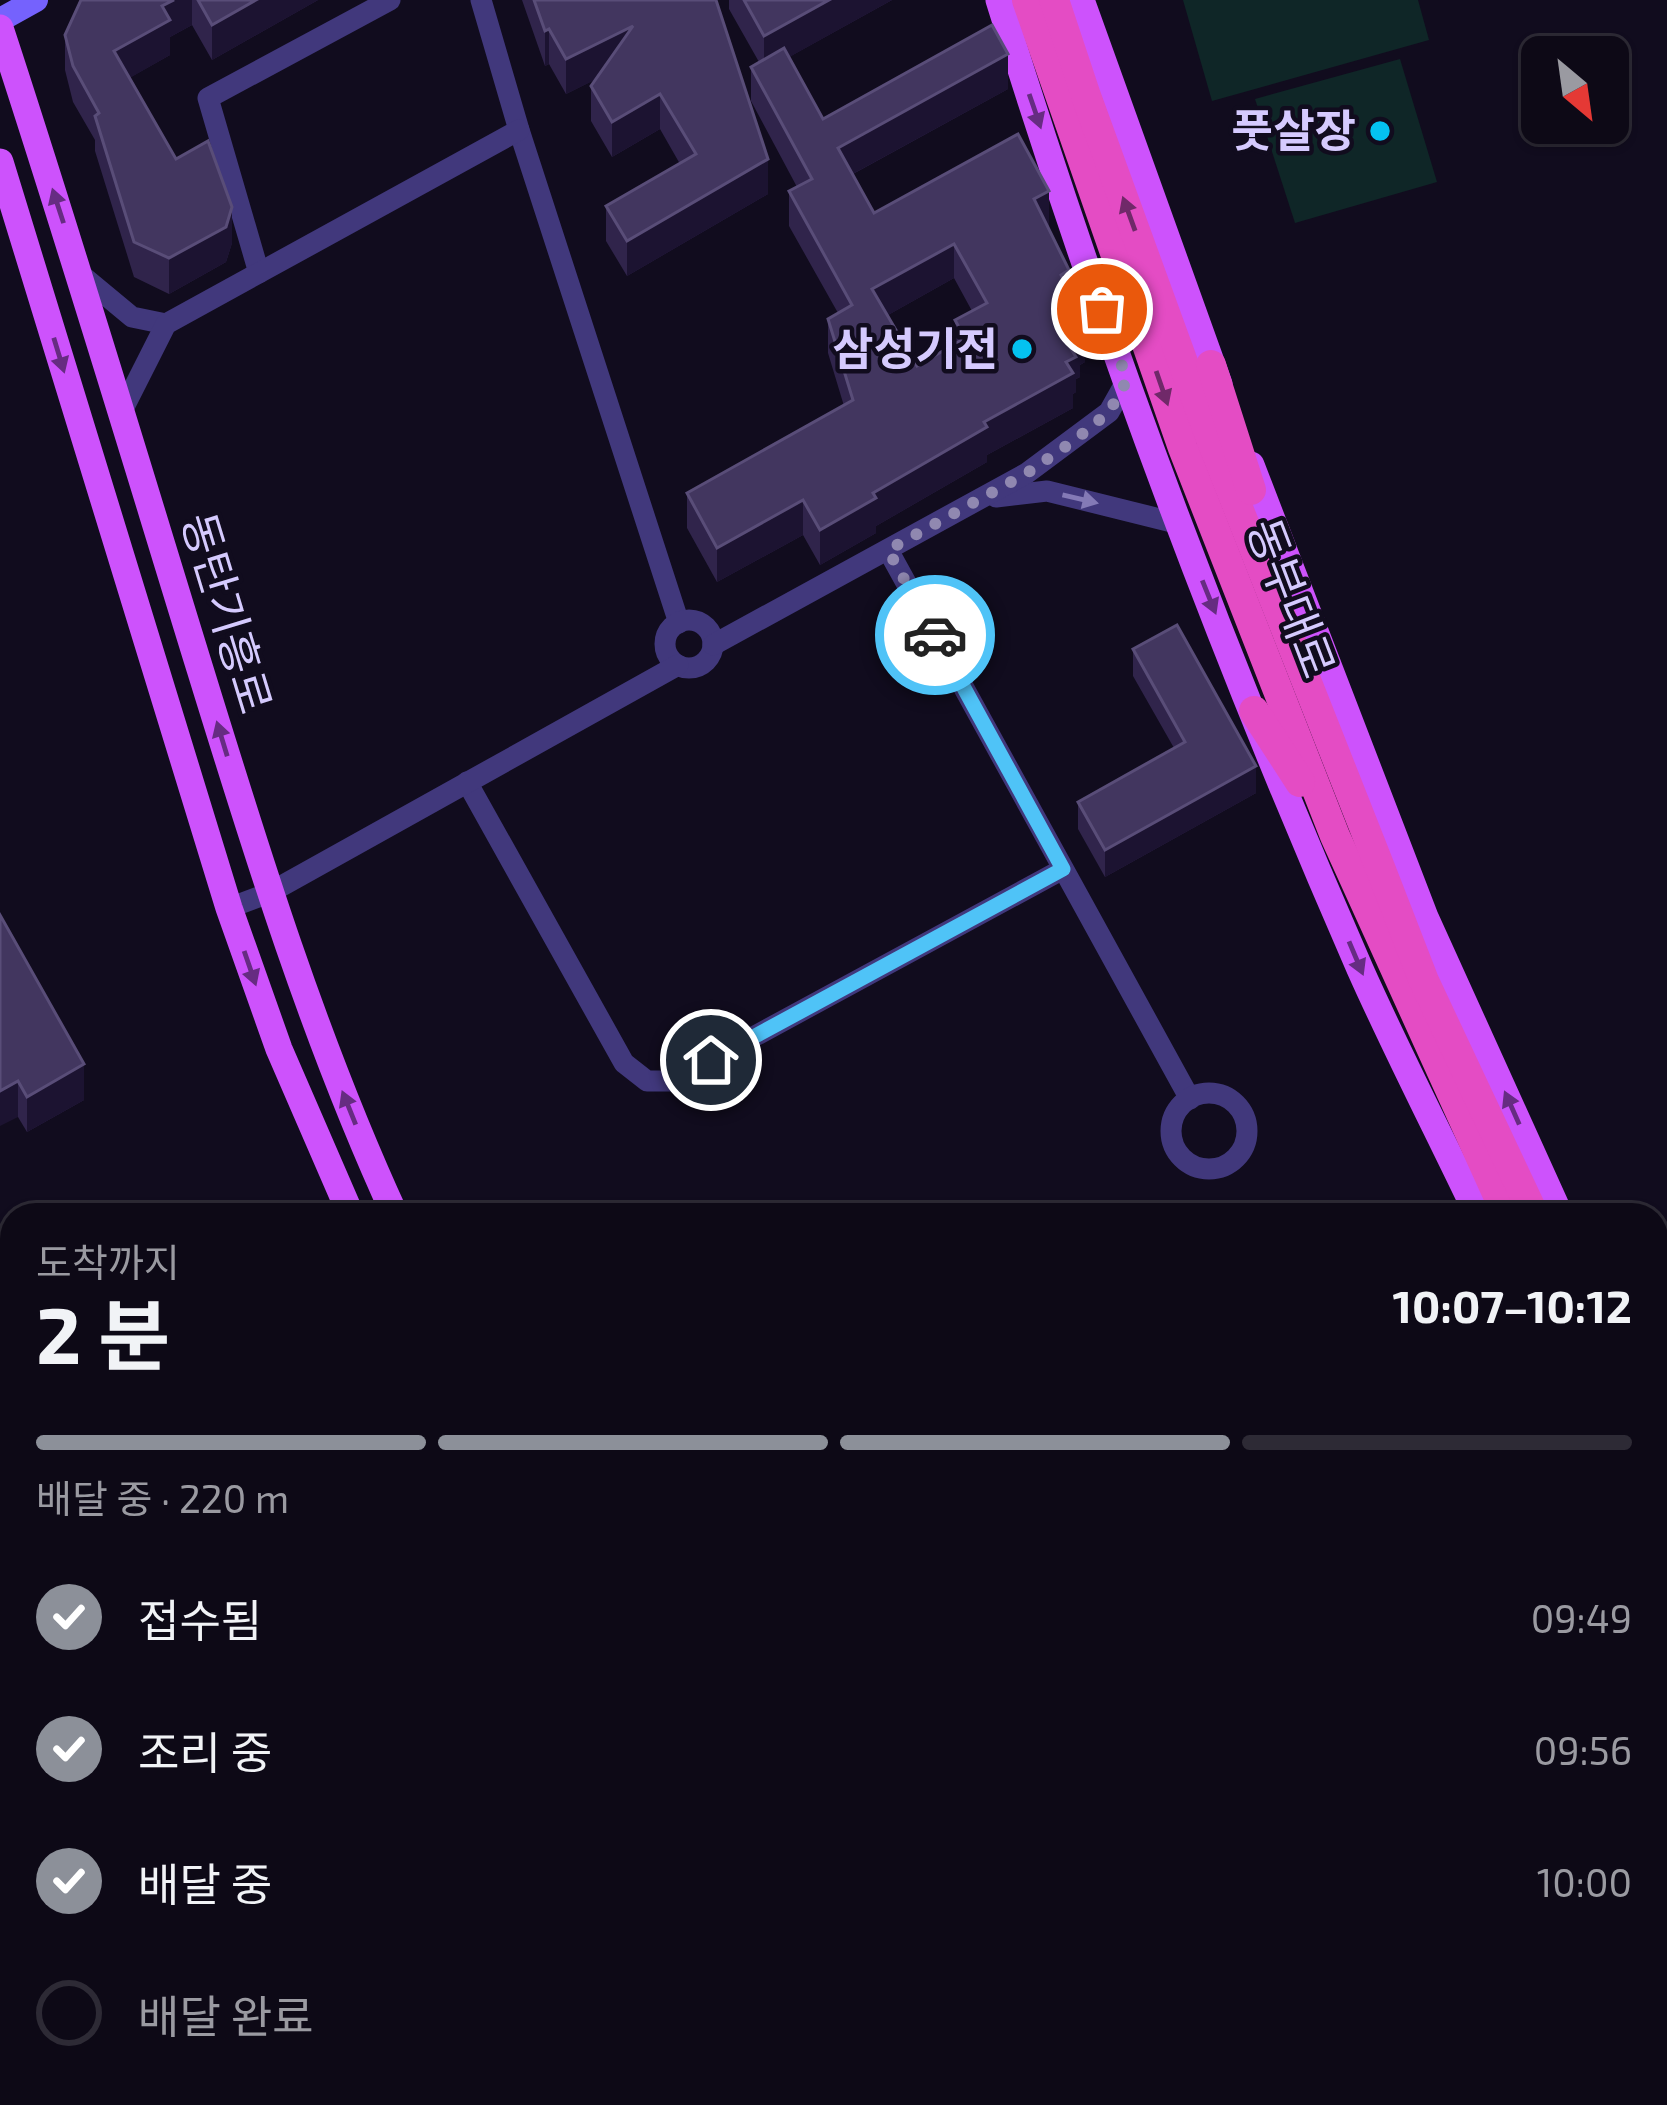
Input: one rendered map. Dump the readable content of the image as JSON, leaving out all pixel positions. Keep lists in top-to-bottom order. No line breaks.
{"streets":{"highway":["동부대로"],"main road":["동탄기흥로"]},"places":["풋살장","삼성기전"],"north":"bottom right","page":{"heading":["2 분","도착까지","10:07–10:12"],"bar":"배달 중 · 220 m","list":[["접수됨","09:49"],["조리 중","09:56"],["배달 중","10:00"],"배달 완료"]}}
